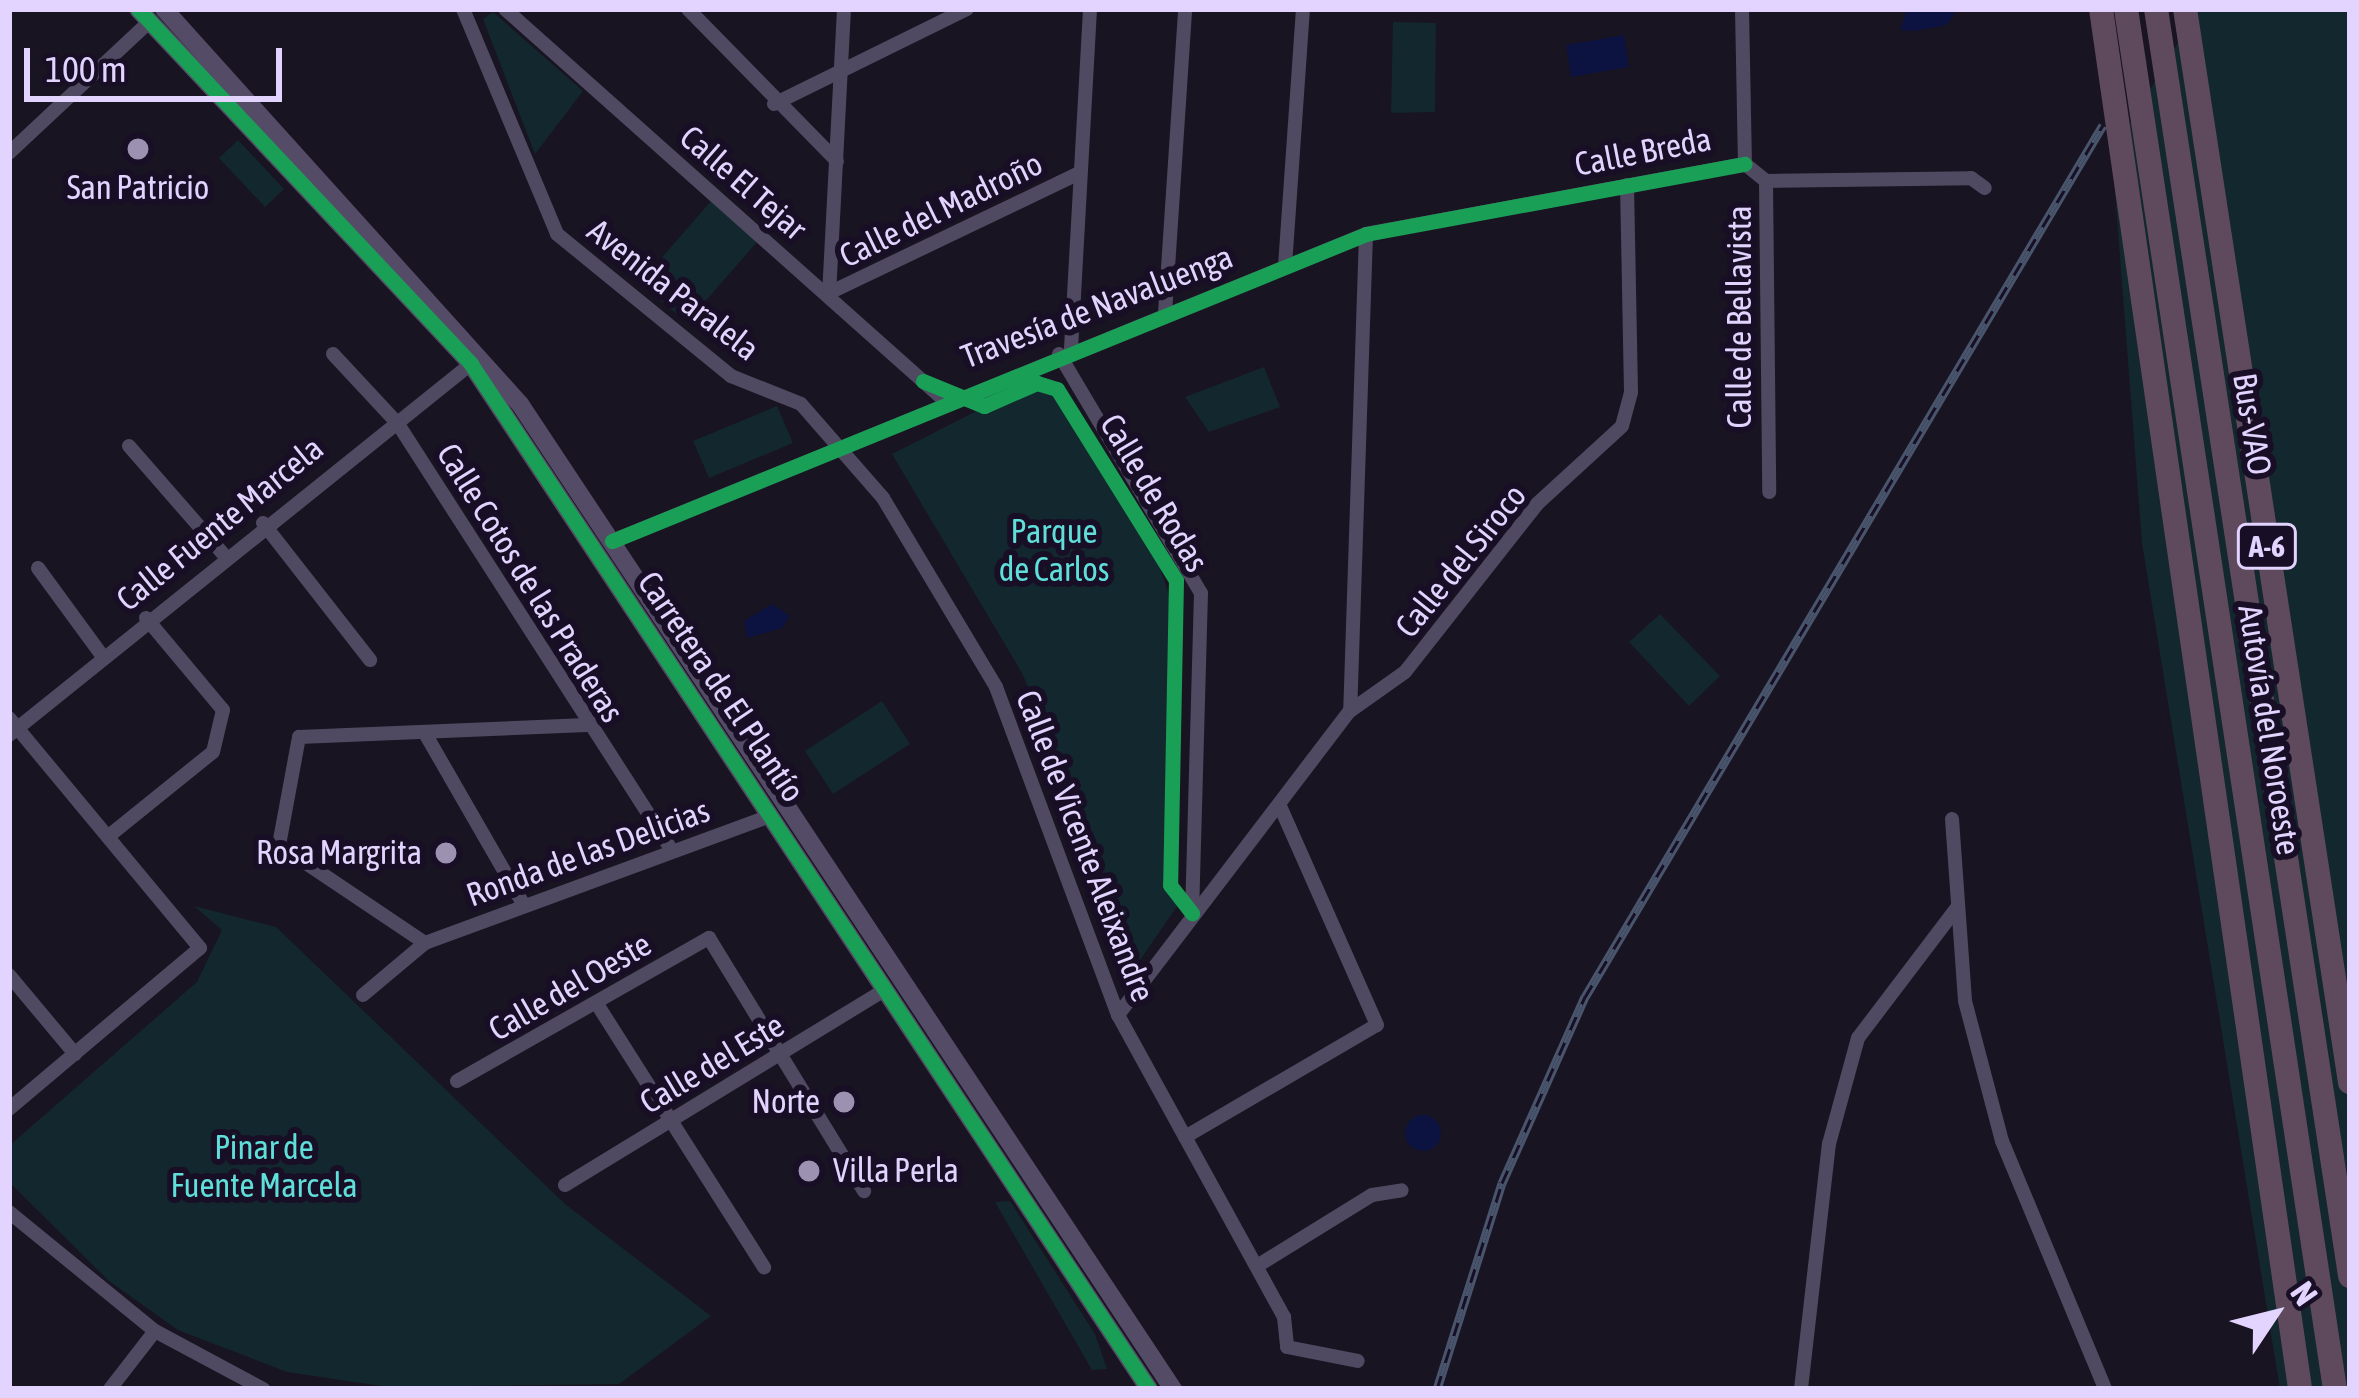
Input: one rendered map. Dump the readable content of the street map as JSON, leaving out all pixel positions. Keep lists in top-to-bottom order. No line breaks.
{"streets":{"highway":["Bus-VAO","A-6","Autovía del Noroeste"],"street":["Calle Breda","Calle El Tejar","Calle del Madroño","Avenida Paralela","Travesía de Navaluenga","Calle de Bellavista","Calle de Rodas","Calle Fuente Marcela","Calle del Siroco","Calle Cotos de las Praderas","Carretera de El Plantío","Calle de Vicente Aleixandre","Ronda de las Delicias","Calle del Oeste","Calle del Este"]},"crossings":[["Calle Breda","Travesía de Navaluenga"],["Calle Breda","Calle de Bellavista"],["Calle Breda","Calle del Siroco"],["Calle El Tejar","Calle del Madroño"],["Calle El Tejar","Travesía de Navaluenga"],["Avenida Paralela","Travesía de Navaluenga"],["Avenida Paralela","Calle de Vicente Aleixandre"],["Travesía de Navaluenga","Calle de Rodas"],["Travesía de Navaluenga","Calle del Siroco"],["Travesía de Navaluenga","Carretera de El Plantío"],["Travesía de Navaluenga","Calle de Vicente Aleixandre"],["Calle Fuente Marcela","Calle Cotos de las Praderas"],["Calle Fuente Marcela","Carretera de El Plantío"],["Calle Cotos de las Praderas","Ronda de las Delicias"],["Carretera de El Plantío","Ronda de las Delicias"],["Carretera de El Plantío","Calle del Este"],["Calle del Oeste","Calle del Este"]],"parks":["Parque de Carlos","Pinar de Fuente Marcela"],"places":["San Patricio","Rosa Margrita","Norte","Villa Perla"],"scale_bar":"100 m","north":"top right"}
